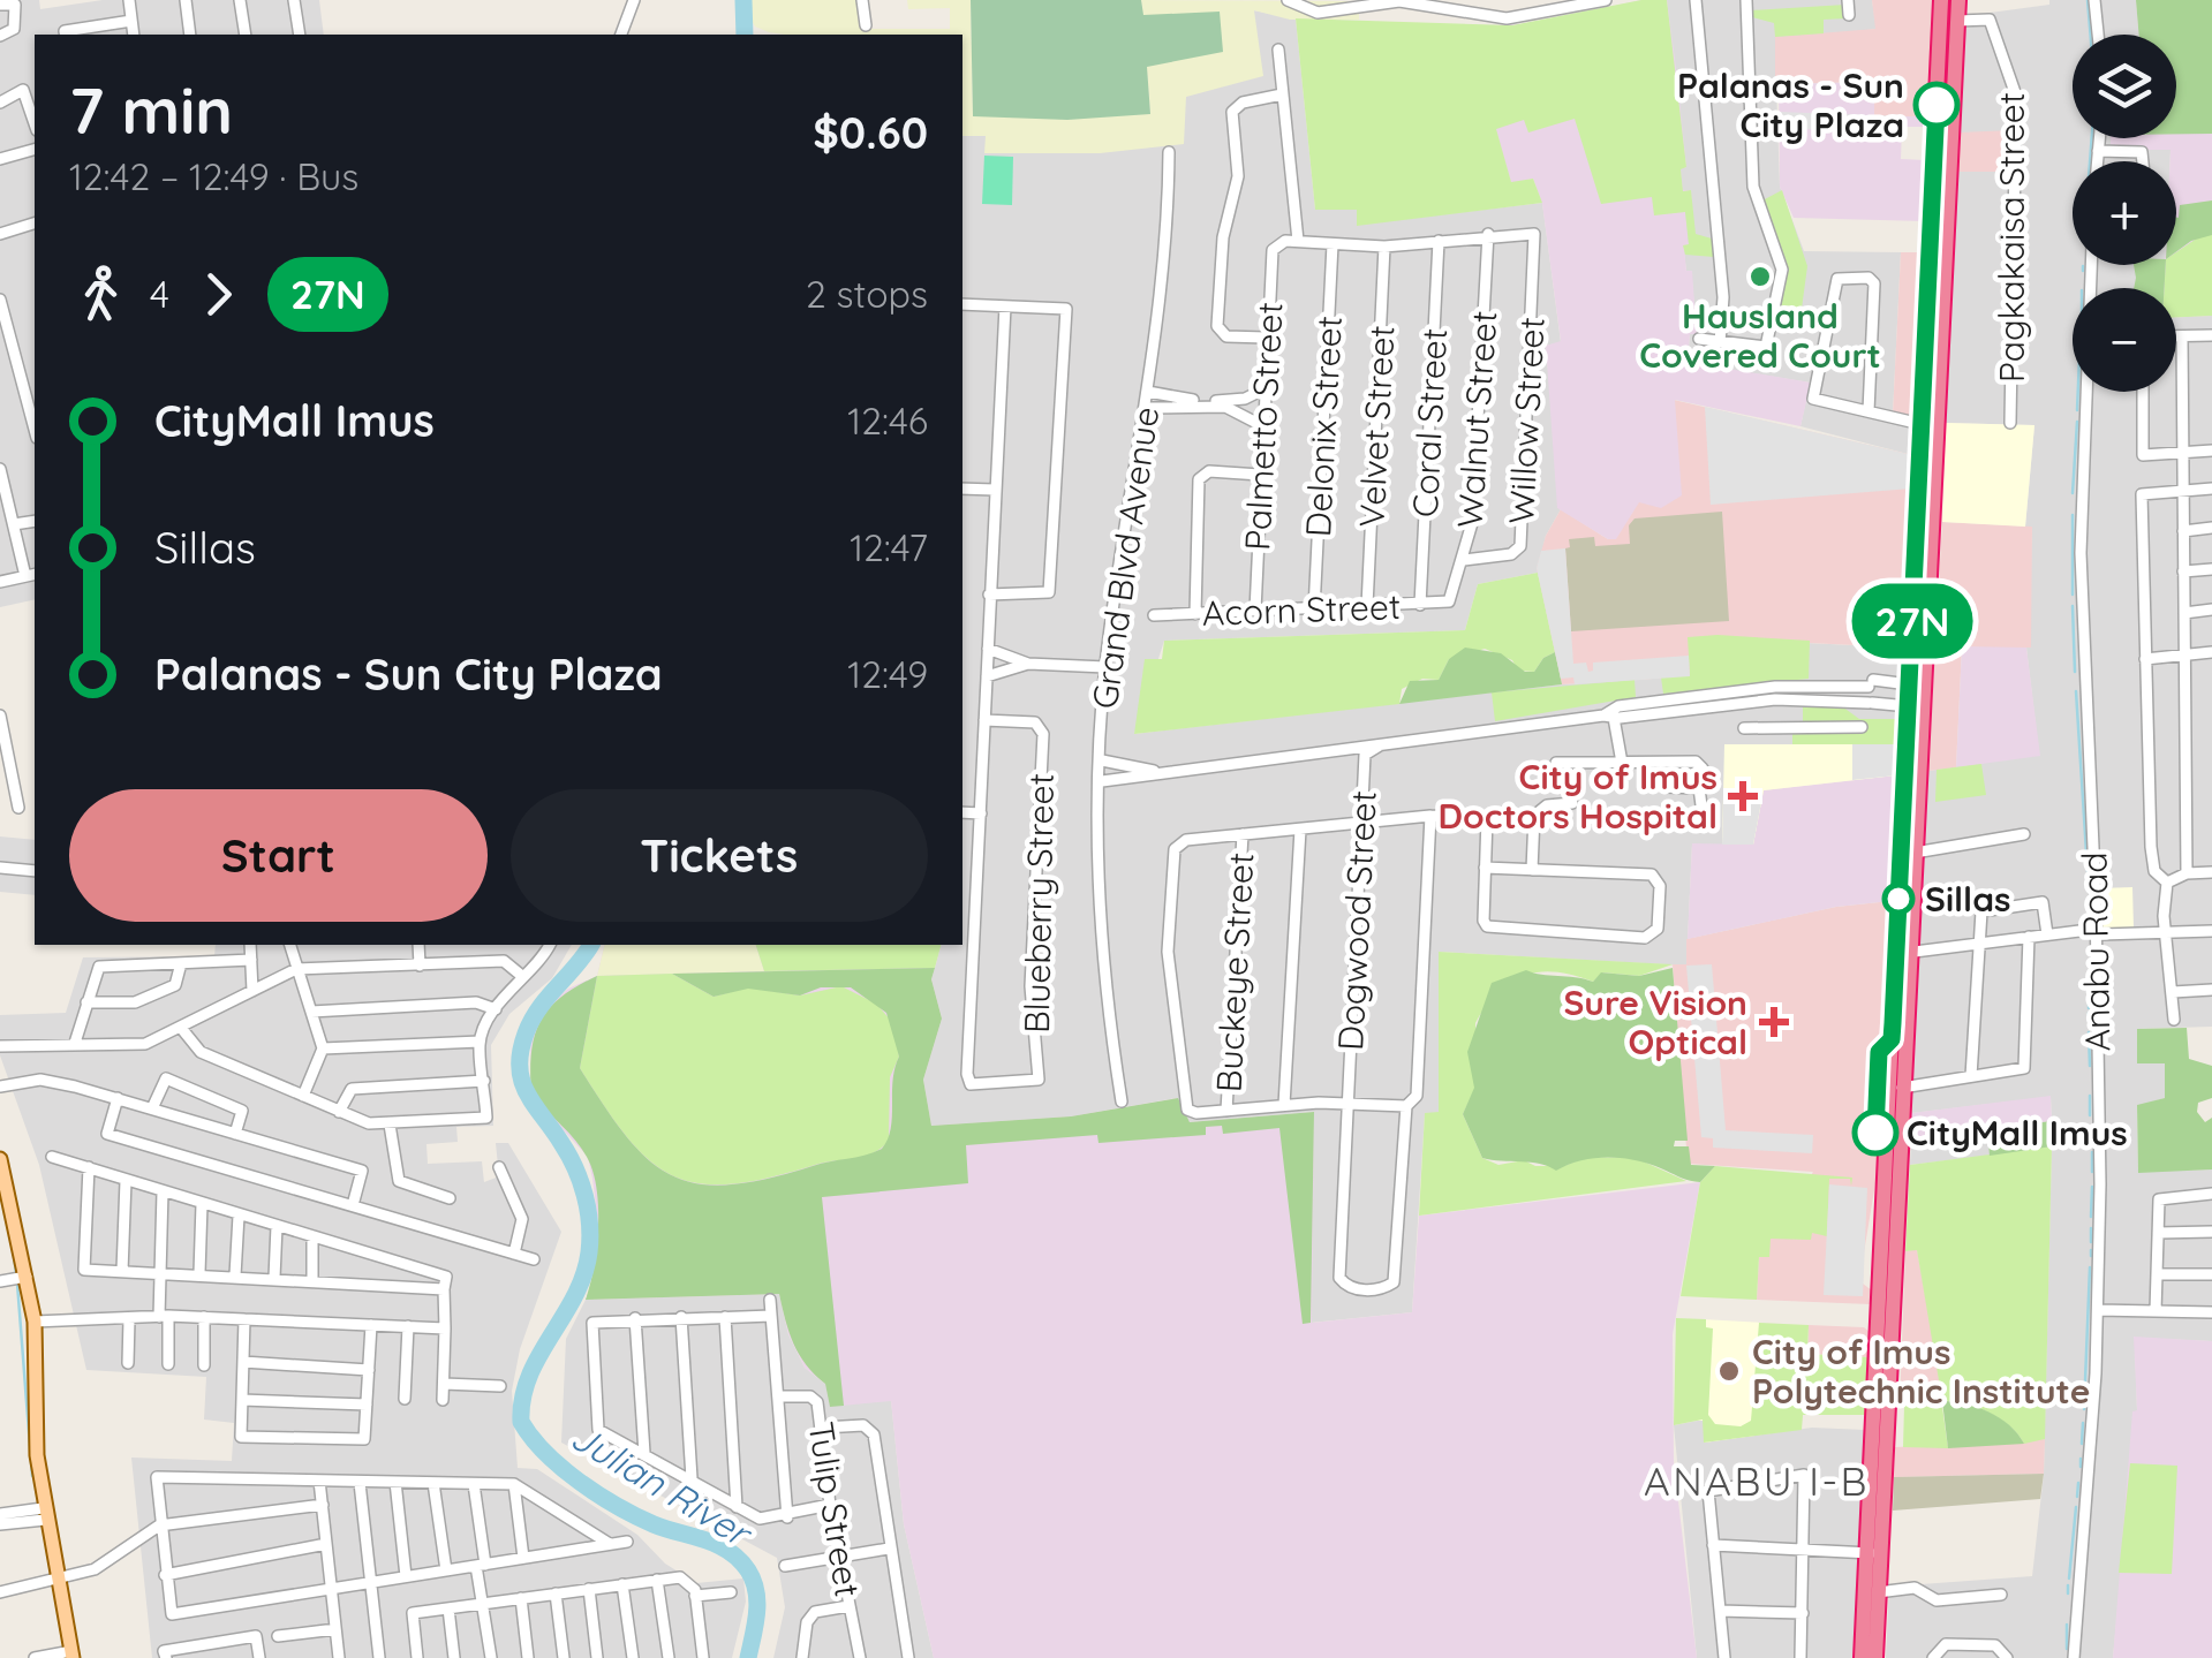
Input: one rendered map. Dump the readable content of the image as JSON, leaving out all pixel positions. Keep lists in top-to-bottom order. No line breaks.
{"streets":{"street":["Pagkakaisa Street","Walnut Street","Willow Street","Coral Street","Palmetto Street","Delonix Street","Velvet Street","Grand Blvd Avenue","Acorn Street","Blueberry Street","Dogwood Street","Anabu Road","Buckeye Street","Tulip Street"]},"crossings":[["Walnut Street","Willow Street"],["Walnut Street","Acorn Street"],["Coral Street","Acorn Street"],["Palmetto Street","Acorn Street"],["Delonix Street","Acorn Street"],["Velvet Street","Acorn Street"]],"districts":["ANABU I-B"],"water":["Julian River"],"places":{"other":["Palanas - Sun City Plaza","Hausland Covered Court","Sillas","CityMall Imus","City of Imus Polytechnic Institute"],"health":["City of Imus Doctors Hospital","Sure Vision Optical"]},"lines":["bus line 27N"],"page":{"on_map":"27N","map_buttons":["+","−"],"heading":["7 min","12:42 – 12:49 · Bus","$0.60"],"legs":["4","27N","2 stops"],"list":[{"name":"CityMall Imus","value":"12:46"},{"name":"Sillas","value":"12:47"},{"name":"Palanas - Sun City Plaza","value":"12:49"}],"buttons":["Start","Tickets"]}}
